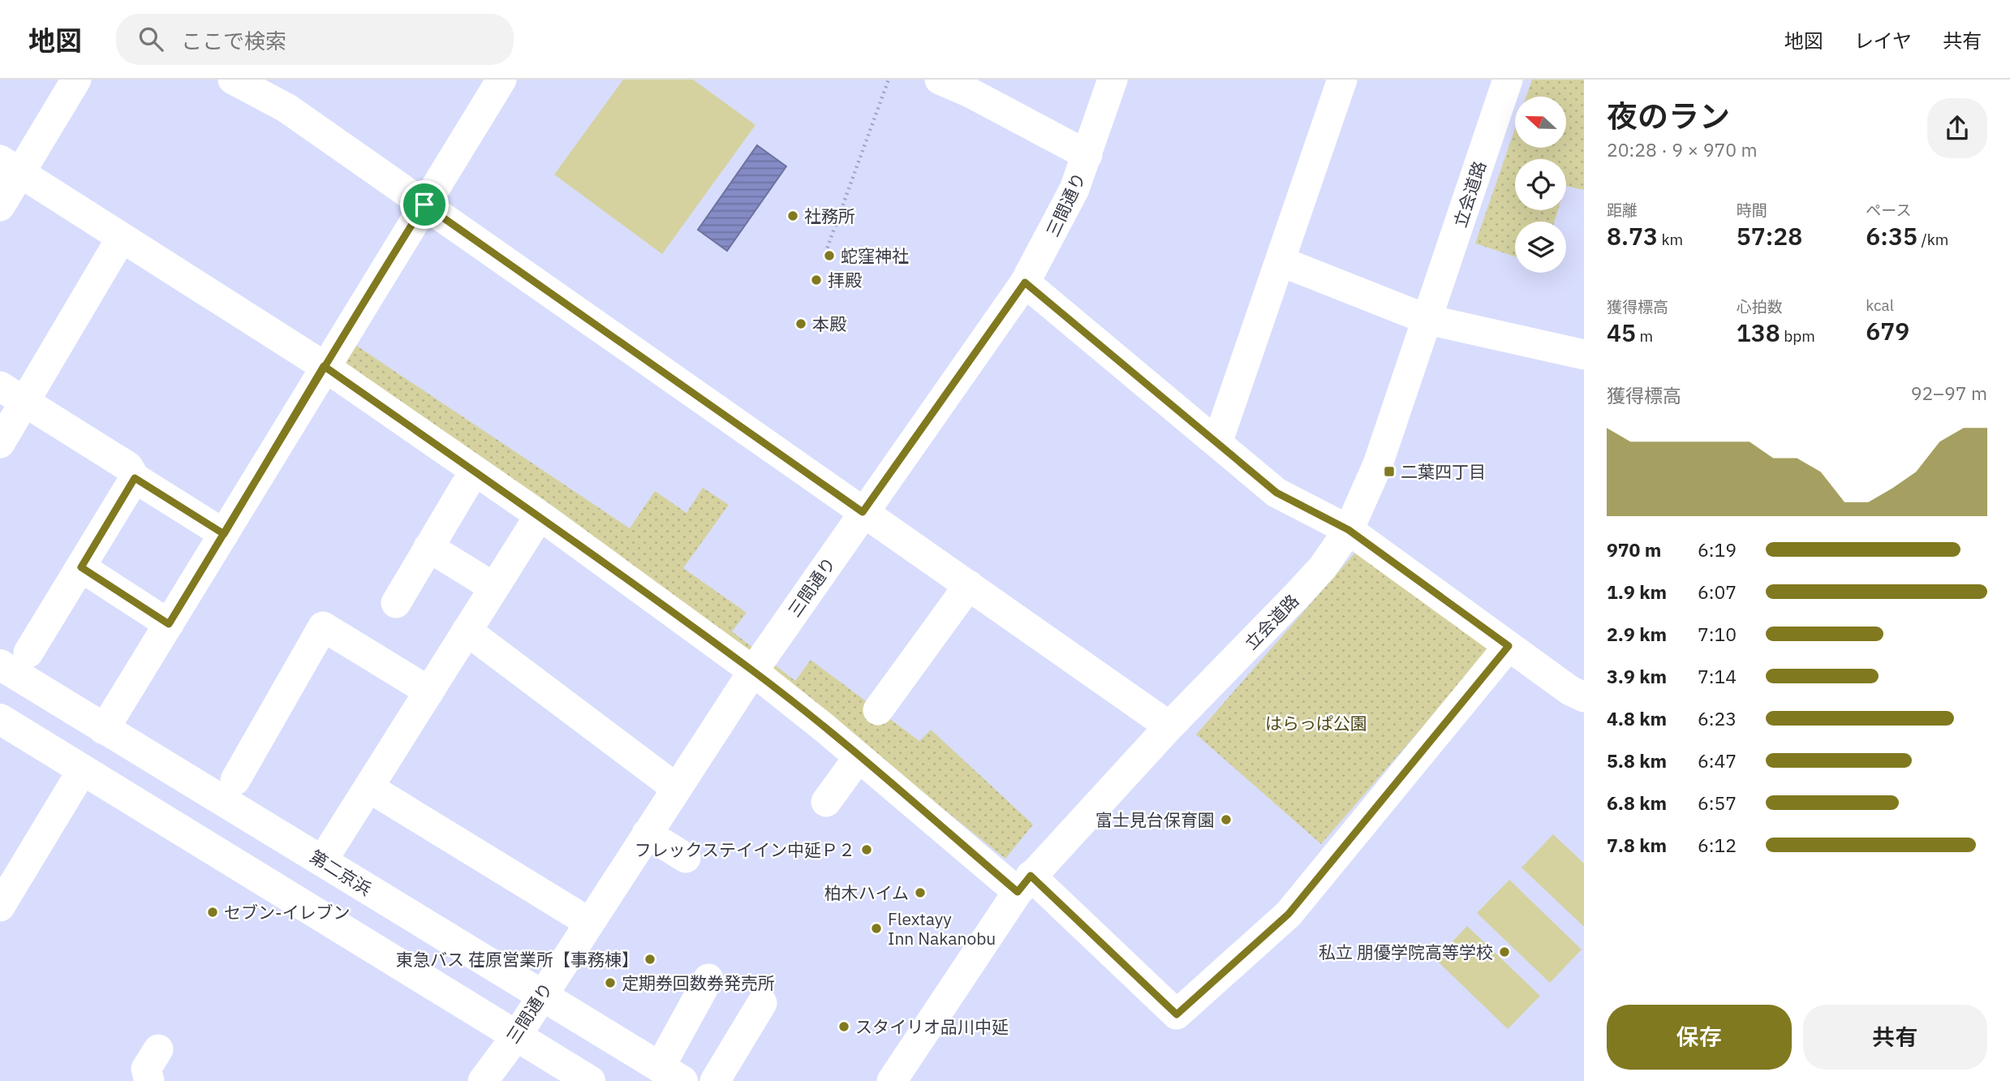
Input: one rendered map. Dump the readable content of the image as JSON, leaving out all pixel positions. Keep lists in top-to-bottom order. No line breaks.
{"streets":{"highway":["第二京浜"],"street":["立会道路","三間通り"]},"crossings":[["三間通り","第二京浜"]],"parks":["はらっぱ公園"],"places":{"other":["社務所","蛇窪神社","拝殿","本殿","富士見台保育園","フレックステイイン中延Ｐ２","柏木ハイム","セブン-イレブン","Flextayy Inn Nakanobu","私立 朋優学院高等学校","東急バス 荏原営業所【事務棟】","定期券回数券発売所","スタイリオ品川中延"],"transit":["二葉四丁目"]},"north":"left","page":{"header":"地図","search":"ここで検索","nav":["地図","レイヤ","共有"],"heading":["夜のラン","20:28 · 9 × 970 m"],"stats":[["距離","8.73 km"],["時間","57:28"],["ペース","6:35 /km"],["獲得標高","45 m"],["心拍数","138 bpm"],["kcal","679"]],"chart":["獲得標高","92–97 m"],"list":[{"name":"970 m","note":"6:19"},{"name":"1.9 km","note":"6:07"},{"name":"2.9 km","note":"7:10"},{"name":"3.9 km","note":"7:14"},{"name":"4.8 km","note":"6:23"},{"name":"5.8 km","note":"6:47"},{"name":"6.8 km","note":"6:57"},{"name":"7.8 km","note":"6:12"}],"buttons":["保存","共有"]}}
